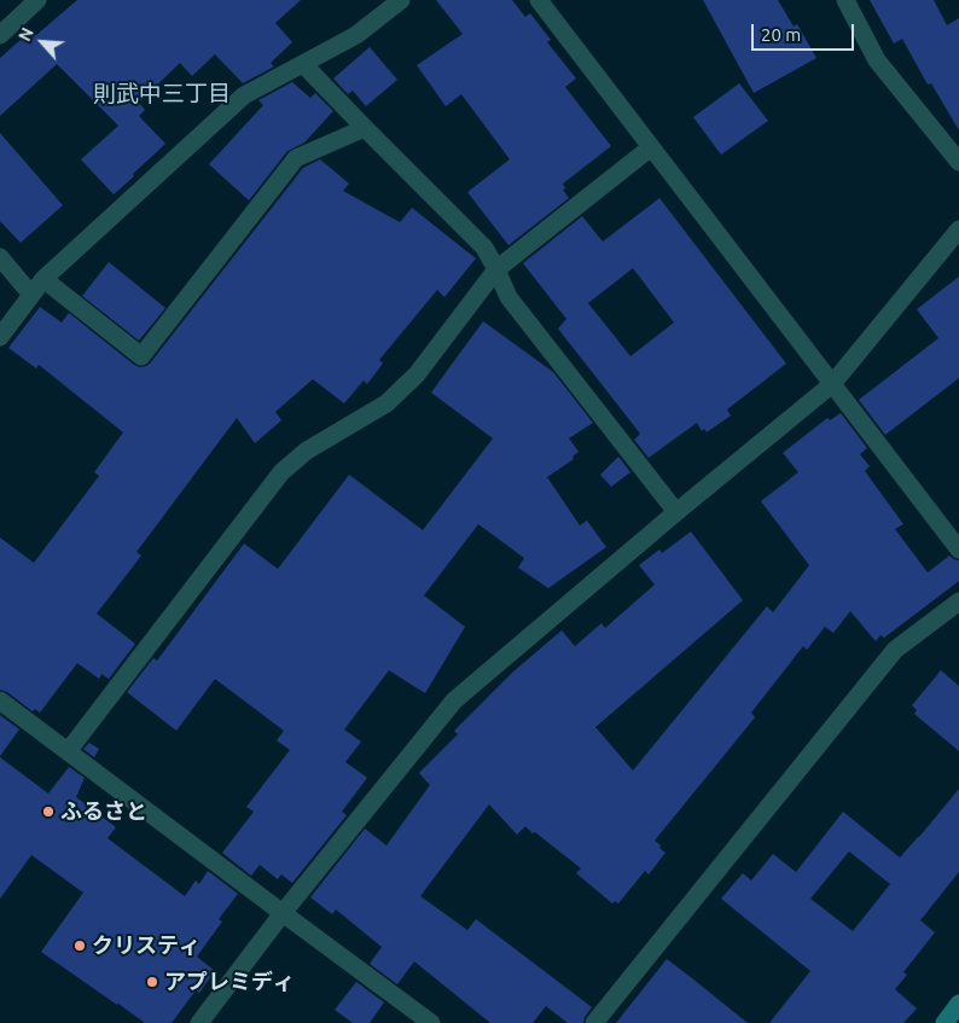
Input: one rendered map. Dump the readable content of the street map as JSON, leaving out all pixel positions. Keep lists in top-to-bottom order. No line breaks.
{"districts":["則武中三丁目"],"places":["ふるさと","クリスティ","アプレミディ"],"scale_bar":"20 m","north":"top left"}
